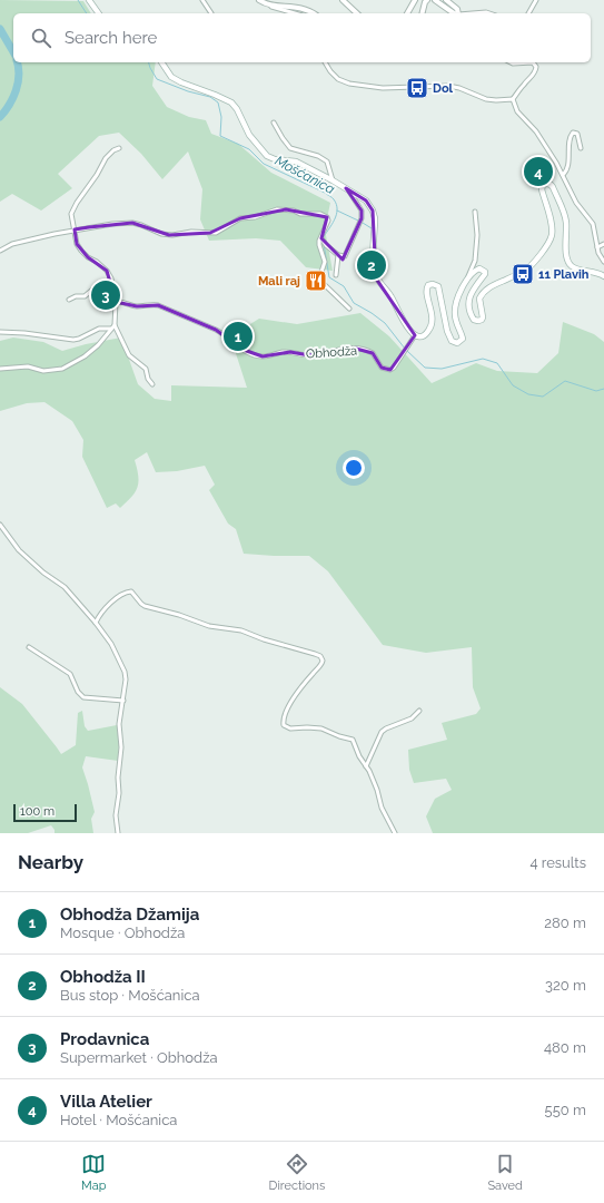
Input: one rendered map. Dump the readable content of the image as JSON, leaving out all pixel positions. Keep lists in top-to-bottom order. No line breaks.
{"streets":{"street":["Obhodža"]},"water":["Mošćanica"],"places":{"bus stop":["Dol","11 Plavih"],"restaurant":["Mali raj"]},"scale_bar":"100 m","page":{"search":"Search here","pins":["4","2","3","1"],"scale":"100 m","heading":["Nearby","4 results"],"list":[{"mark":"1","name":"Obhodža Džamija","note":"Mosque · Obhodža","value":"280 m"},{"mark":"2","name":"Obhodža II","note":"Bus stop · Mošćanica","value":"320 m"},{"mark":"3","name":"Prodavnica","note":"Supermarket · Obhodža","value":"480 m"},{"mark":"4","name":"Villa Atelier","note":"Hotel · Mošćanica","value":"550 m"}],"nav":["Map","Directions","Saved"]}}
